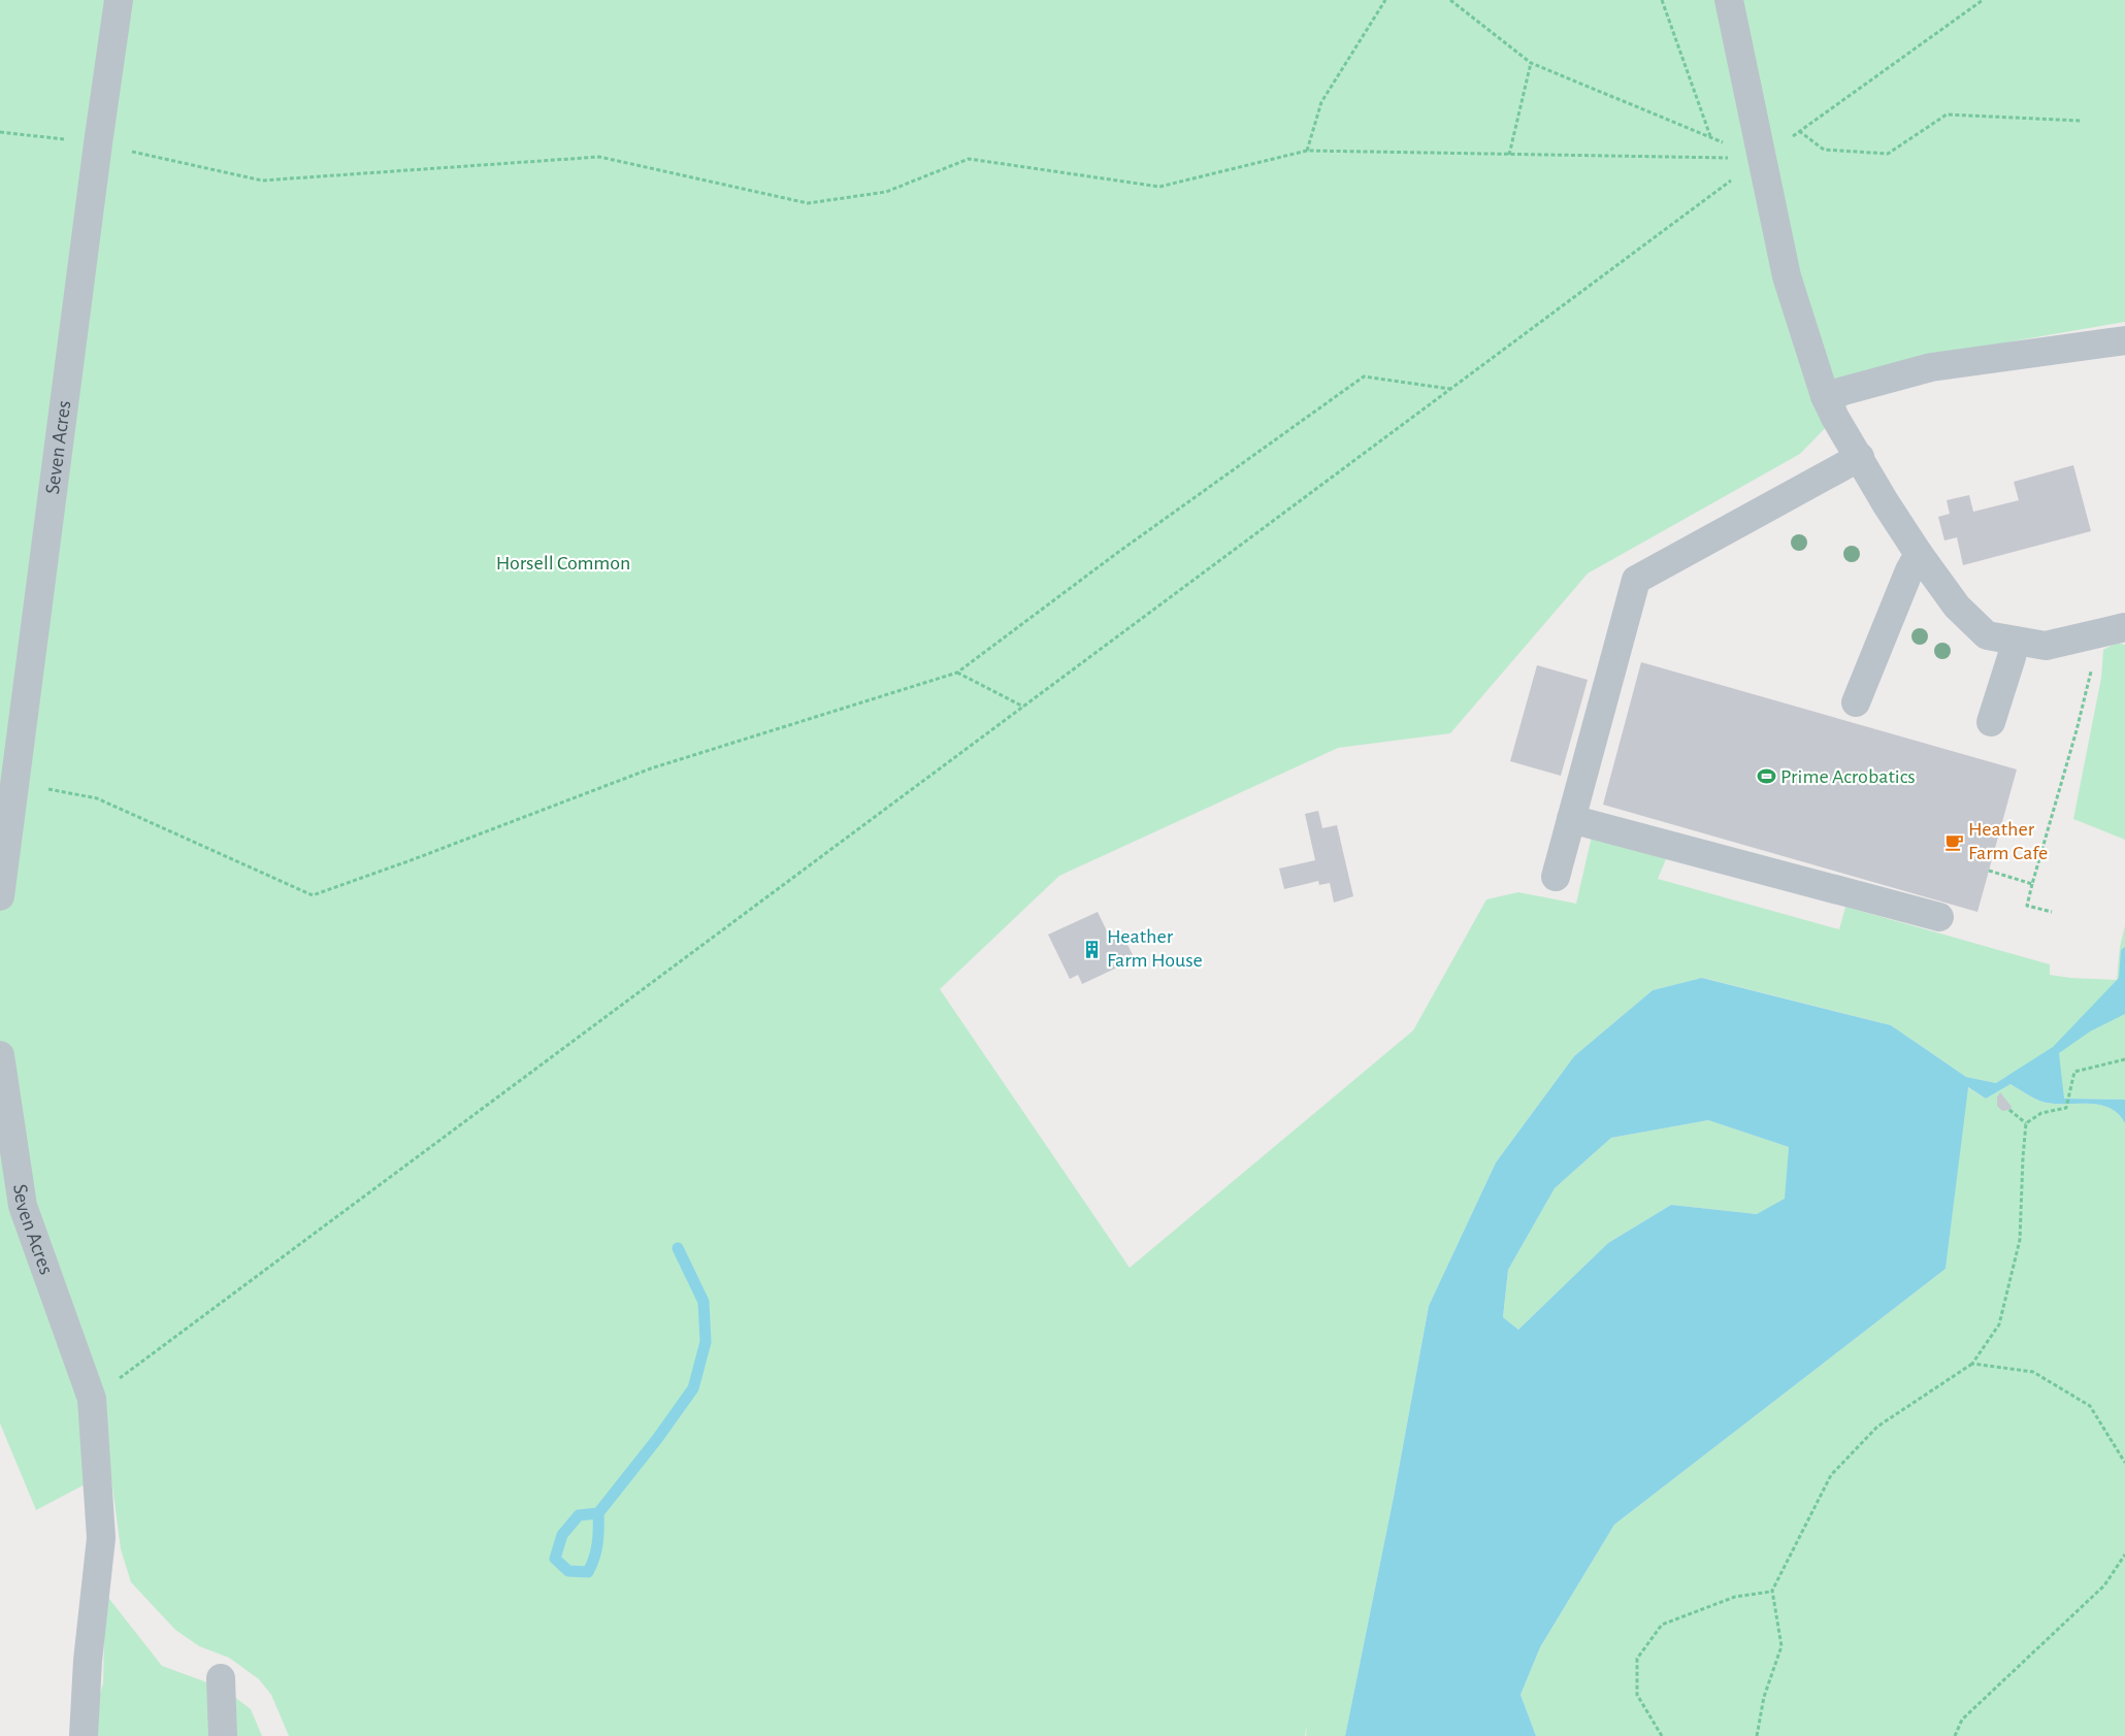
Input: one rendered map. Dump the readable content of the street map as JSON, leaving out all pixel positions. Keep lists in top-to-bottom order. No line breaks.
{"streets":{"lane":["Seven Acres"]},"parks":["Horsell Common"],"places":{"sports":["Prime Acrobatics"],"cafe":["Heather Farm Cafe"],"building":["Heather Farm House"]}}
